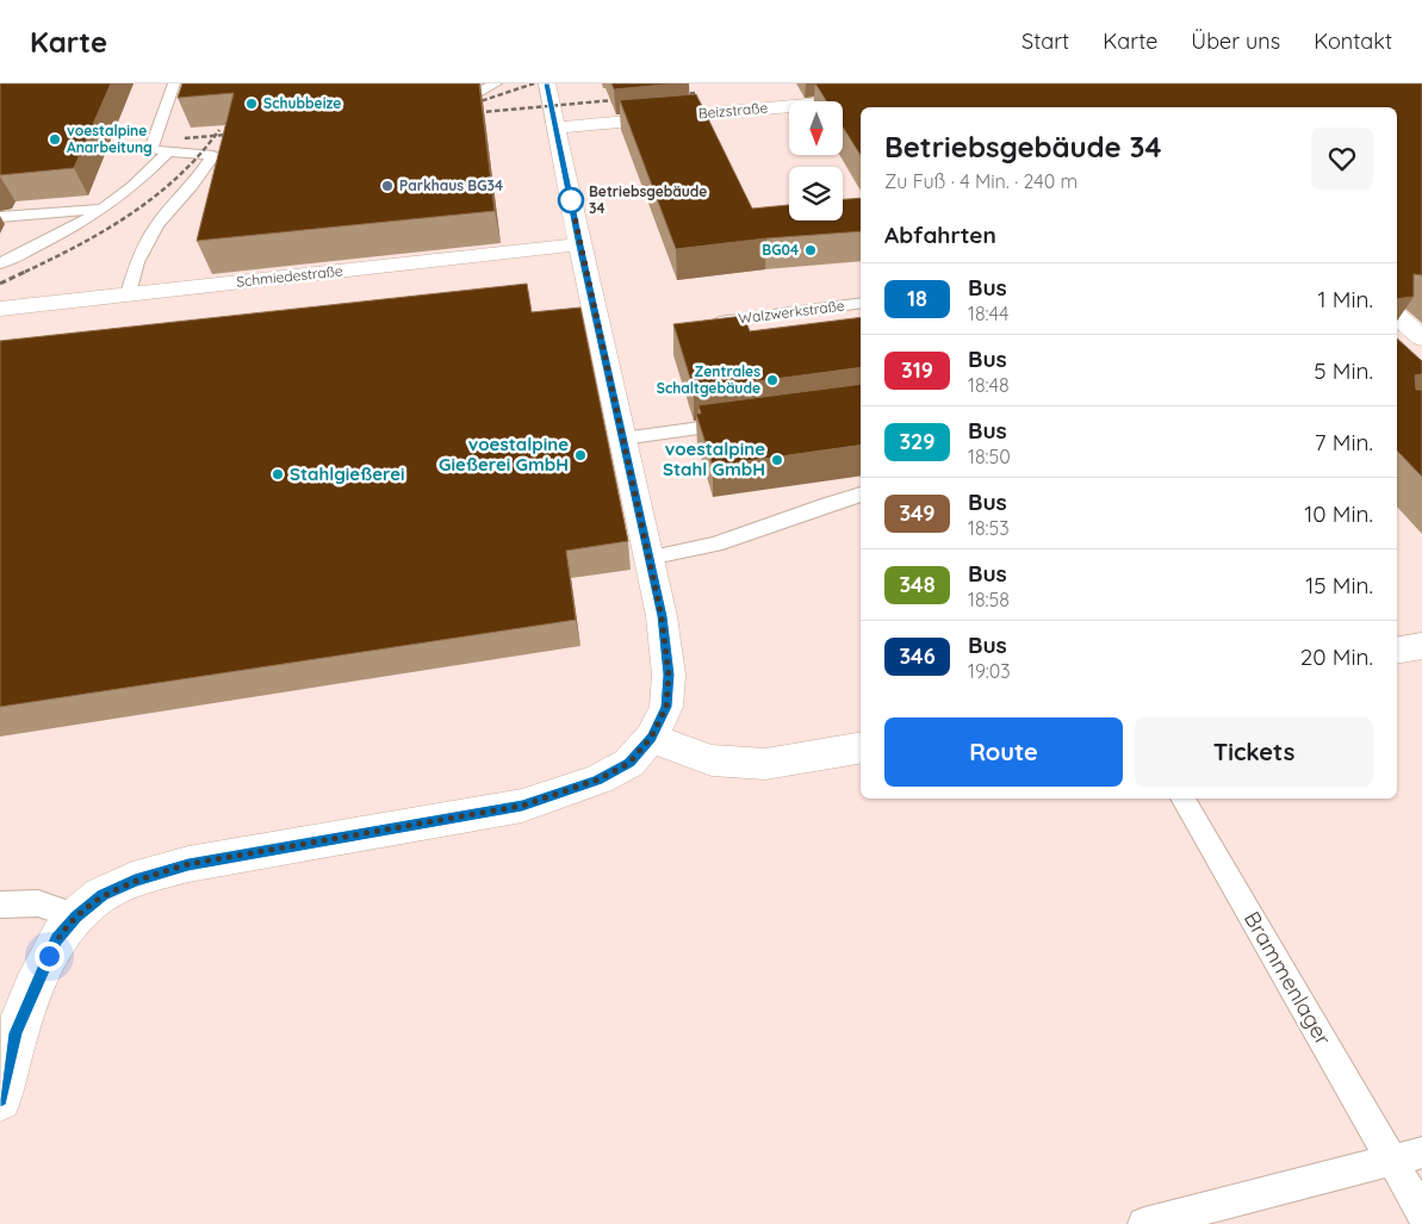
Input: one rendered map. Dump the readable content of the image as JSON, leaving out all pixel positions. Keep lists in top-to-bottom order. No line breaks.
{"streets":{"street":["Beizstraße","Schmiedestraße"],"lane":["Walzwerkstraße","Brammenlager"]},"places":["Schubbeize","voestalpine Anarbeitung","Parkhaus BG34","Betriebsgebäude 34","BG04","Zentrales Schaltgebäude","voestalpine Gießerei GmbH","voestalpine Stahl GmbH","Stahlgießerei"],"lines":["bus line 18"],"north":"bottom","page":{"header":"Karte","nav":["Start","Karte","Über uns","Kontakt"],"heading":[["Betriebsgebäude 34","Zu Fuß · 4 Min. · 240 m"],"Abfahrten"],"list":[{"mark":"18","name":"Bus","note":"18:44","value":"1 Min."},{"mark":"319","name":"Bus","note":"18:48","value":"5 Min."},{"mark":"329","name":"Bus","note":"18:50","value":"7 Min."},{"mark":"349","name":"Bus","note":"18:53","value":"10 Min."},{"mark":"348","name":"Bus","note":"18:58","value":"15 Min."},{"mark":"346","name":"Bus","note":"19:03","value":"20 Min."}],"buttons":["Route","Tickets"]}}
